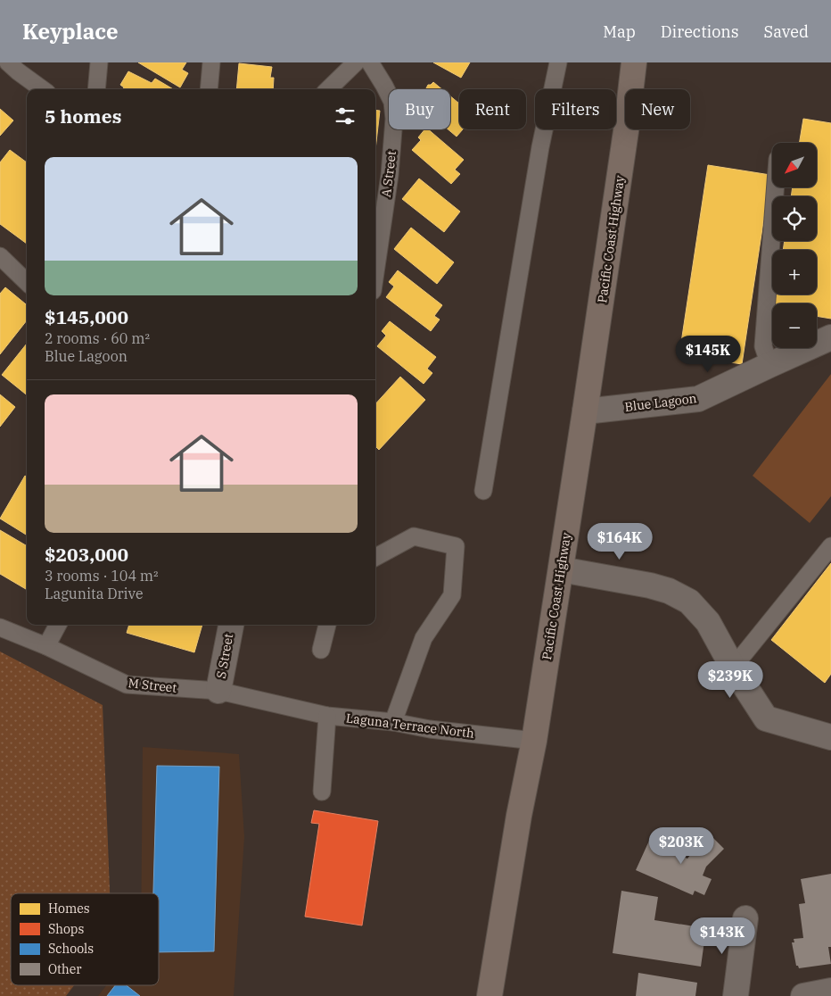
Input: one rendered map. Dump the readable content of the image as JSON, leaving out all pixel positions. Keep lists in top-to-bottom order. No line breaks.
{"streets":{"highway":["Pacific Coast Highway"],"street":["Blue Lagoon","S Street"],"lane":["A Street","M Street","Laguna Terrace North"]},"crossings":[["Pacific Coast Highway","Blue Lagoon"],["Pacific Coast Highway","Laguna Terrace North"],["S Street","M Street"],["M Street","Laguna Terrace North"]],"legend":["Homes","Shops","Schools","Other"],"north":"bottom left","page":{"header":"Keyplace","nav":["Map","Directions","Saved"],"chip":["Buy","Rent","Filters","New"],"heading":"5 homes","map_buttons":["+","−"],"list":[{"name":"$145,000","note":"2 rooms · 60 m² · Blue Lagoon"},{"name":"$203,000","note":"3 rooms · 104 m² · Lagunita Drive"}],"price":["$145K","$164K","$239K","$203K","$143K"]}}
